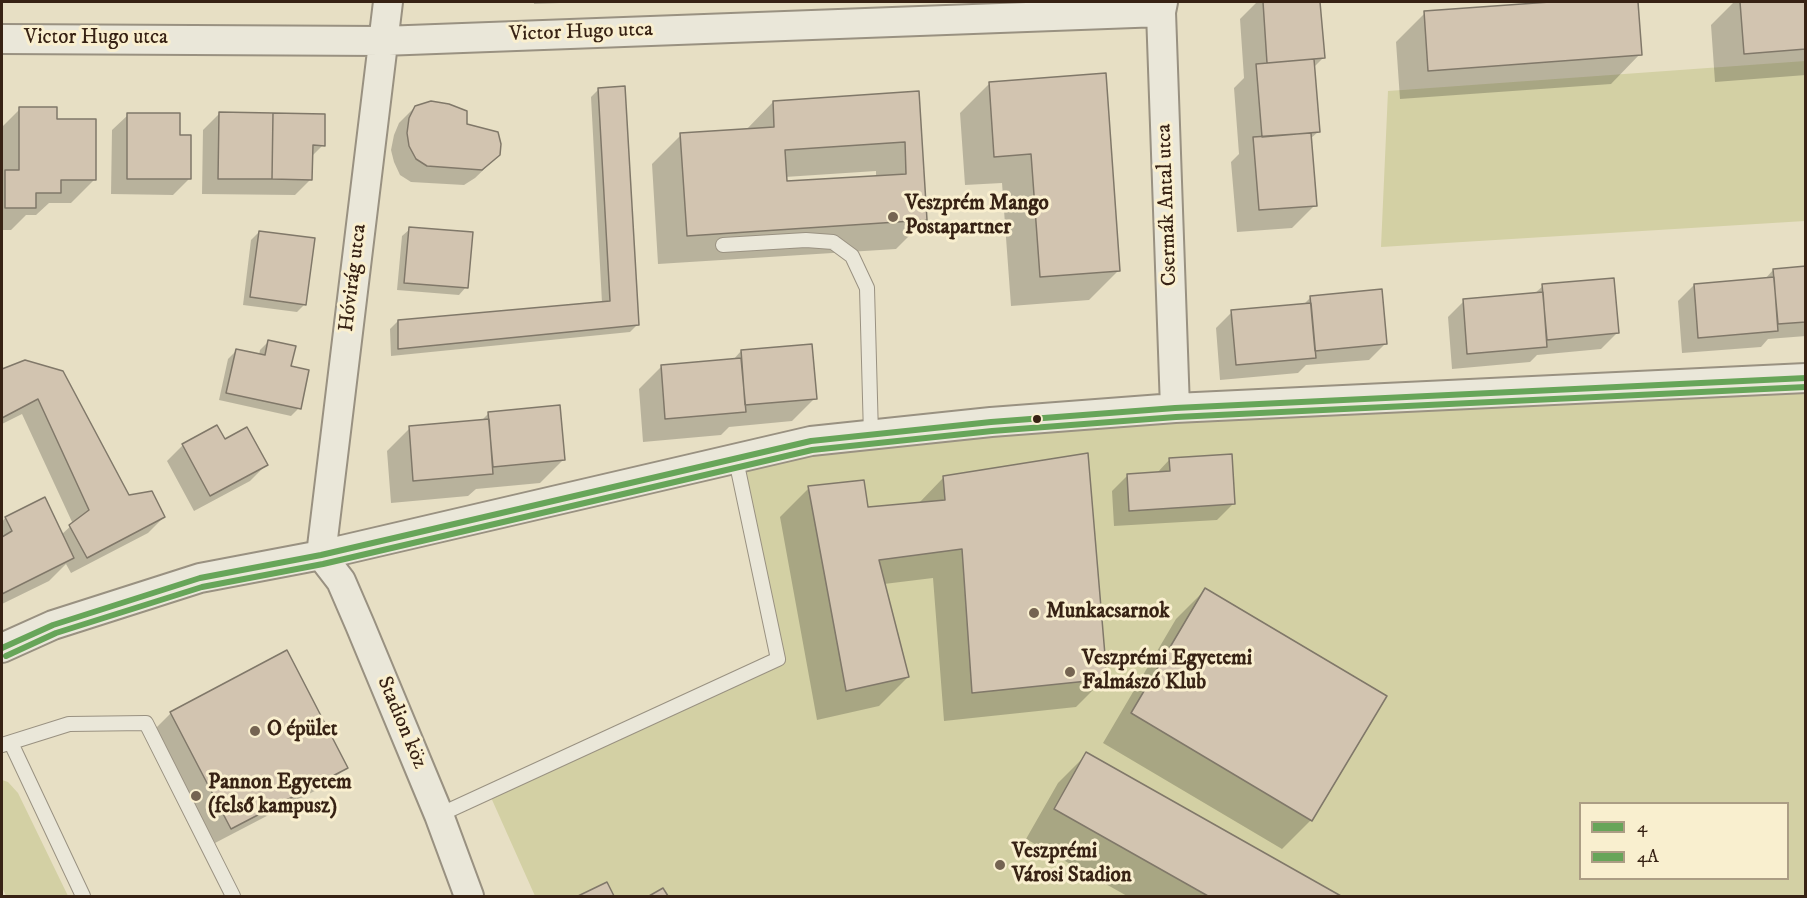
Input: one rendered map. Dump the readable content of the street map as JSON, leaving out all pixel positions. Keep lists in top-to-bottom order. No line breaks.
{"streets":{"street":["Victor Hugo utca","Csermák Antal utca","Hóvirág utca","Stadion köz"]},"crossings":[["Victor Hugo utca","Csermák Antal utca"],["Victor Hugo utca","Hóvirág utca"],["Hóvirág utca","Stadion köz"]],"places":["Veszprém Mango Postapartner","Munkacsarnok","Veszprémi Egyetemi Falmászó Klub","O épület","Pannon Egyetem (felső kampusz)","Veszprémi Városi Stadion"],"lines":["transit line 4","transit line 4A"],"legend":["4","4A"]}
